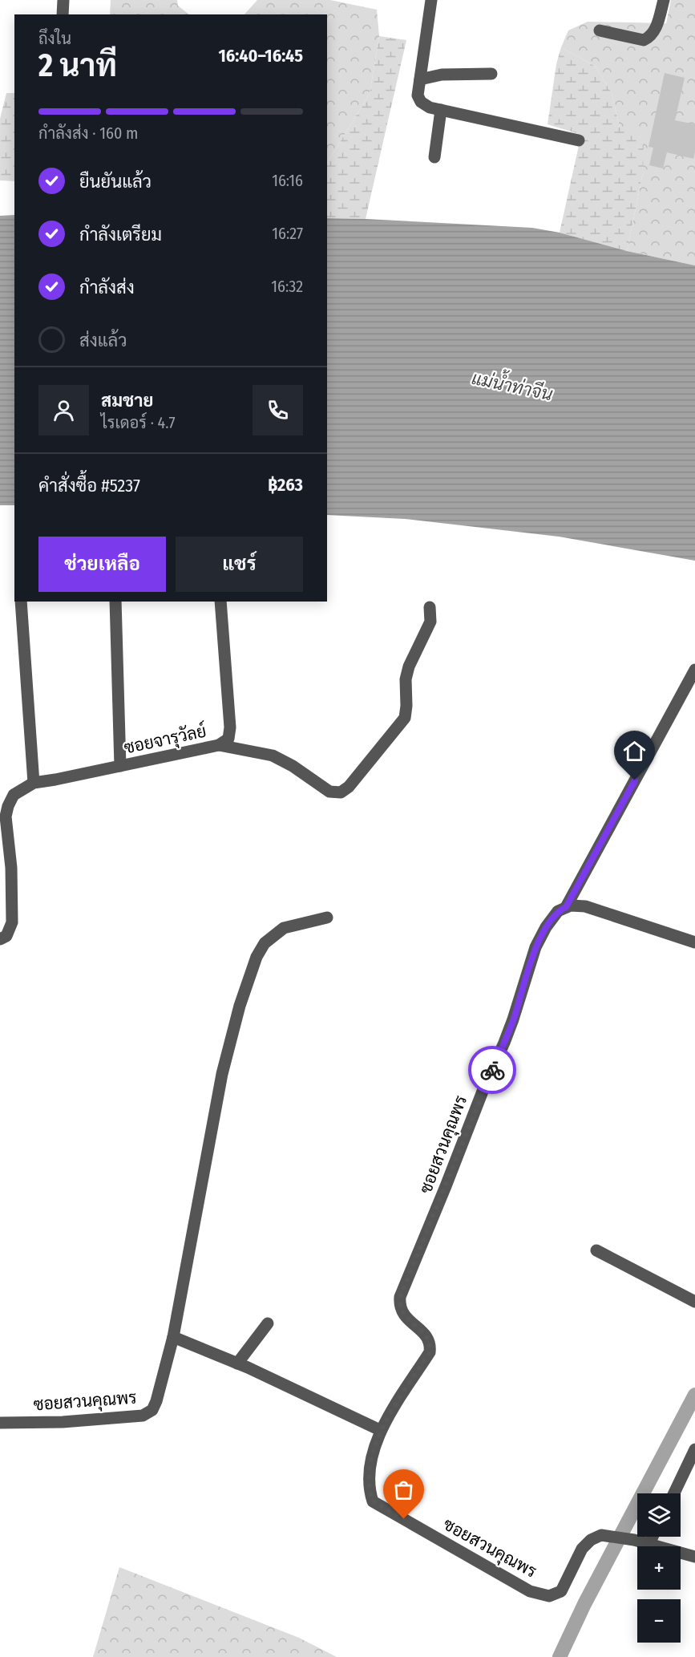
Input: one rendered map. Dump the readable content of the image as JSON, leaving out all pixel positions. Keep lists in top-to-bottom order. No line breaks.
{"streets":{"street":["ซอยจารุวัลย์","ซอยสวนคุณพร"]},"water":["แม่น้ำท่าจีน"],"page":{"heading":["2 นาที","ถึงใน","16:40–16:45"],"panel":["สมชาย","ไรเดอร์ · 4.7","คำสั่งซื้อ #5237","฿263"],"bar":"กำลังส่ง · 160 m","list":[["ยืนยันแล้ว","16:16"],["กำลังเตรียม","16:27"],["กำลังส่ง","16:32"],"ส่งแล้ว"],"buttons":["ช่วยเหลือ","แชร์"],"map_buttons":["+","−"]}}
